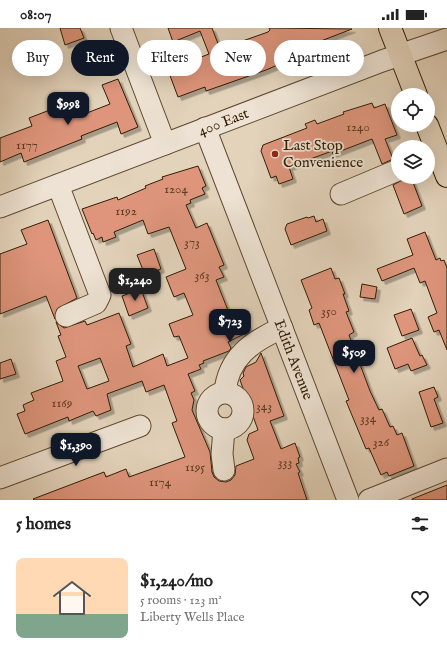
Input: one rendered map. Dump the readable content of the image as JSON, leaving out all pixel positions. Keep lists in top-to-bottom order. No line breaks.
{"streets":{"street":["400 East","Edith Avenue"]},"crossings":[["400 East","Edith Avenue"]],"places":["Last Stop Convenience"],"house_numbers":["1240","1177","1204","1192","373","363","350","1169","343","334","326","333","1195","1174"],"page":{"status":"08:07","chip":["Buy","Rent","Filters","New","Apartment"],"price":["$998","$1,240","$723","$509","$1,390"],"heading":"5 homes","list":[{"name":"$1,240/mo","note":"5 rooms · 123 m² · Liberty Wells Place"}]}}
